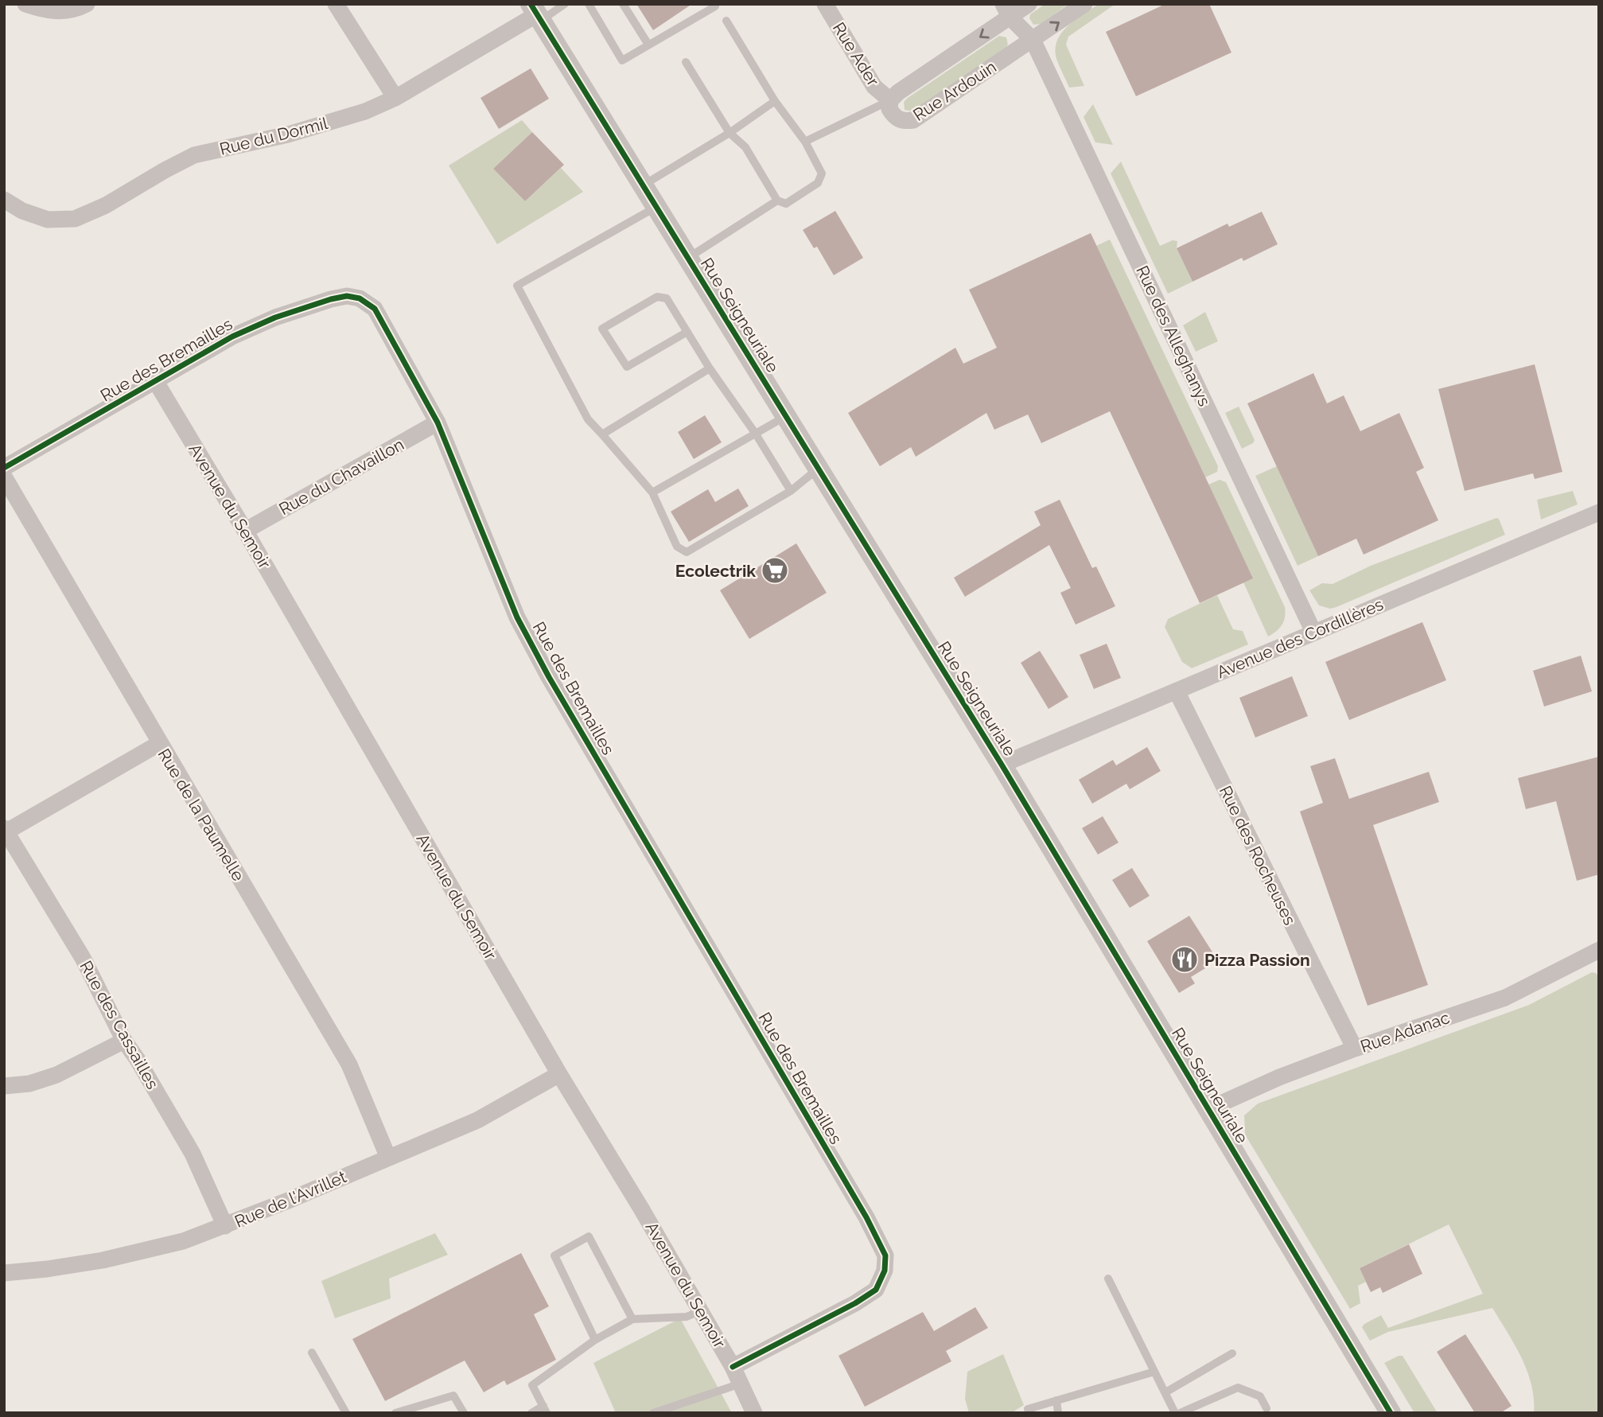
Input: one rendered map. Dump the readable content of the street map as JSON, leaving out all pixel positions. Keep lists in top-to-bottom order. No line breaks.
{"streets":{"street":["Rue Ader","Rue Ardouin","Rue du Dormil","Rue Seigneuriale","Rue des Alleghanys","Rue des Bremailles","Rue du Chavaillon","Avenue du Semoir","Avenue des Cordillères","Rue de la Paumelle","Rue des Rocheuses","Rue des Cassailles","Rue Adanac","Rue de l'Avrillet"]},"crossings":[["Rue Ader","Rue Ardouin"],["Rue Ardouin","Rue des Alleghanys"],["Rue du Dormil","Rue Seigneuriale"],["Rue Seigneuriale","Avenue des Cordillères"],["Rue Seigneuriale","Rue Adanac"],["Rue des Alleghanys","Avenue des Cordillères"],["Rue des Bremailles","Rue du Chavaillon"],["Rue des Bremailles","Avenue du Semoir"],["Rue du Chavaillon","Avenue du Semoir"],["Avenue du Semoir","Rue de l'Avrillet"],["Avenue des Cordillères","Rue des Rocheuses"],["Rue de la Paumelle","Rue de l'Avrillet"],["Rue des Rocheuses","Rue Adanac"],["Rue des Cassailles","Rue de l'Avrillet"]],"places":{"supermarket":["Ecolectrik"],"restaurant":["Pizza Passion"]}}
